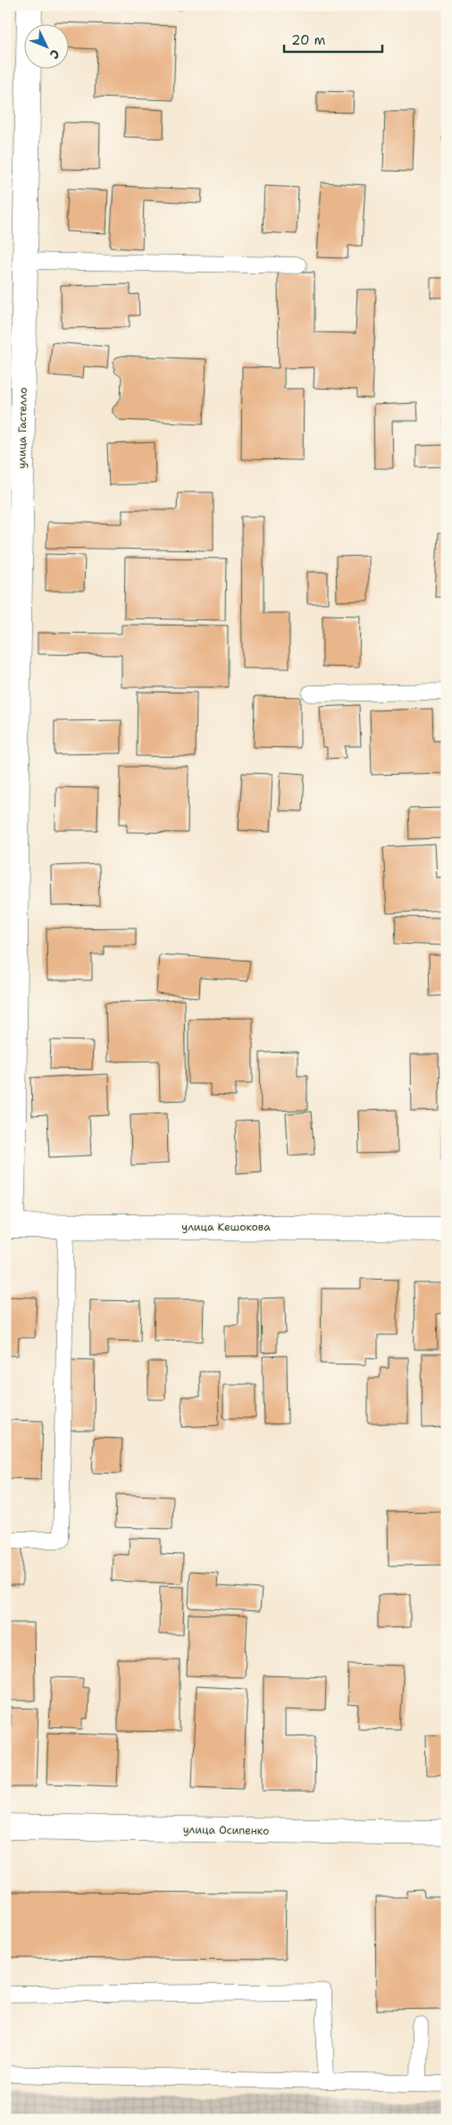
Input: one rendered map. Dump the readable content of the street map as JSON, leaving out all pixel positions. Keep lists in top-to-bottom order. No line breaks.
{"streets":{"street":["улица Гастелло","улица Кешокова","улица Осипенко"]},"crossings":[["улица Гастелло","улица Кешокова"]],"scale_bar":"20 m","north":"bottom right"}
